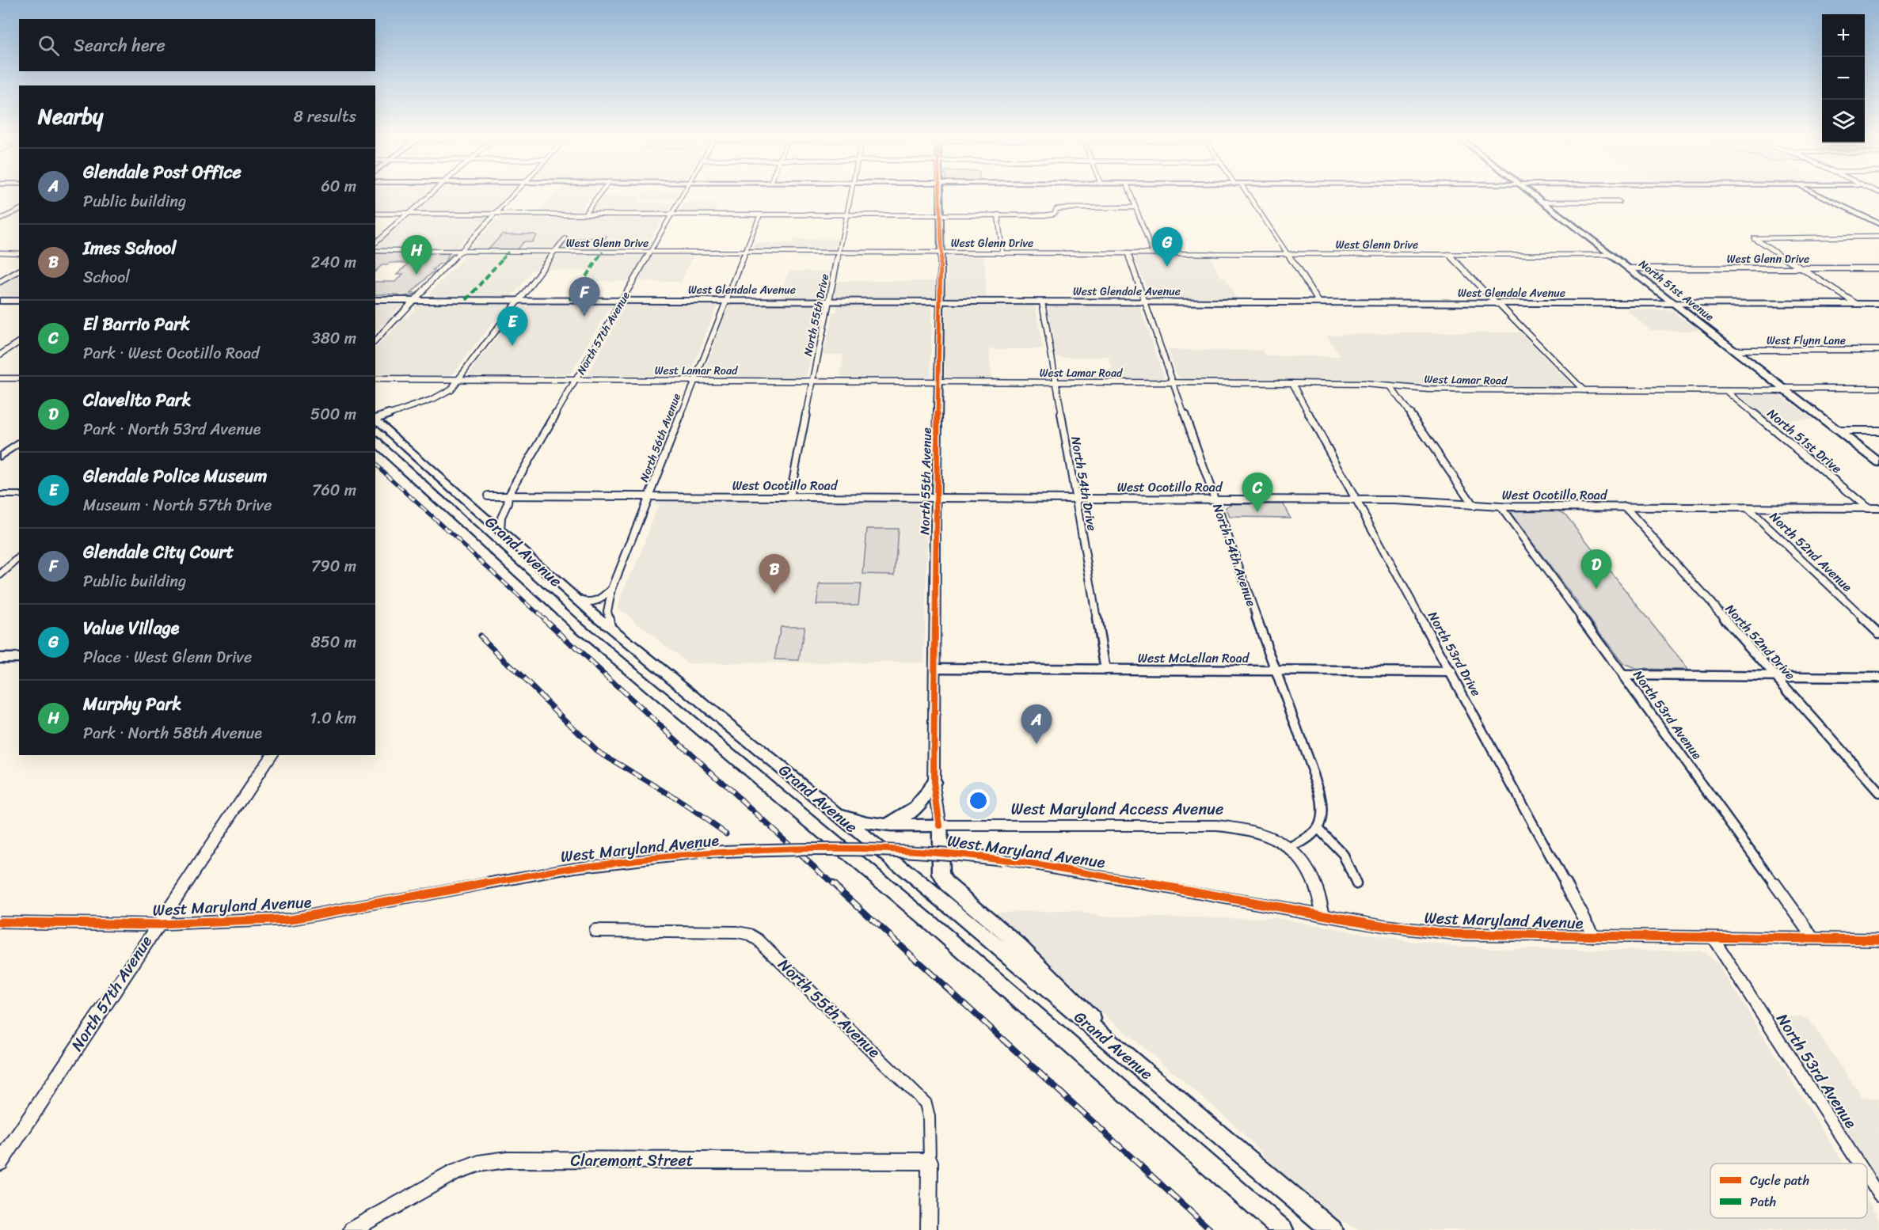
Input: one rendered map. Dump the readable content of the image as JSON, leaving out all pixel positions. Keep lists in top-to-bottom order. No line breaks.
{"streets":{"main road":["West Glendale Avenue","North 51st Avenue","Grand Avenue"],"street":["West Glenn Drive","North 55th Drive","North 57th Avenue","West Flynn Lane","West Lamar Road","North 56th Avenue","North 51st Drive","North 55th Avenue","North 54th Drive","West Ocotillo Road","North 52nd Avenue","North 54th Avenue","North 52nd Drive","North 53rd Drive","West McLellan Road","North 53rd Avenue","West Maryland Access Avenue","West Maryland Avenue","Claremont Street"]},"crossings":[["West Glenn Drive","North 51st Avenue"],["West Glenn Drive","North 55th Drive"],["West Glenn Drive","North 57th Avenue"],["West Glenn Drive","North 56th Avenue"],["West Glenn Drive","North 55th Avenue"],["West Glenn Drive","North 54th Avenue"],["West Glendale Avenue","North 51st Avenue"],["West Glendale Avenue","North 55th Drive"],["West Glendale Avenue","North 57th Avenue"],["West Glendale Avenue","North 56th Avenue"],["West Glendale Avenue","North 55th Avenue"],["West Glendale Avenue","North 54th Drive"],["West Glendale Avenue","North 54th Avenue"],["North 51st Avenue","West Flynn Lane"],["North 51st Avenue","West Lamar Road"],["North 55th Drive","West Lamar Road"],["North 55th Drive","West Ocotillo Road"],["North 57th Avenue","West Lamar Road"],["North 57th Avenue","West Ocotillo Road"],["North 57th Avenue","Grand Avenue"],["North 57th Avenue","West Maryland Avenue"],["West Lamar Road","North 56th Avenue"],["West Lamar Road","North 51st Drive"],["West Lamar Road","North 55th Avenue"],["West Lamar Road","North 54th Drive"],["West Lamar Road","North 54th Avenue"],["West Lamar Road","North 53rd Drive"],["North 56th Avenue","West Ocotillo Road"],["North 56th Avenue","Grand Avenue"],["North 51st Drive","West Ocotillo Road"],["North 55th Avenue","West Ocotillo Road"],["North 55th Avenue","West McLellan Road"],["North 55th Avenue","West Maryland Access Avenue"],["North 55th Avenue","Claremont Street"],["North 54th Drive","West Ocotillo Road"],["North 54th Drive","West McLellan Road"],["West Ocotillo Road","North 52nd Avenue"],["West Ocotillo Road","North 54th Avenue"],["West Ocotillo Road","North 52nd Drive"],["West Ocotillo Road","North 53rd Drive"],["West Ocotillo Road","North 53rd Avenue"],["North 54th Avenue","West McLellan Road"],["North 53rd Drive","West McLellan Road"],["North 53rd Drive","West Maryland Avenue"],["North 53rd Avenue","West Maryland Avenue"]],"legend":["Cycle path","Path"],"page":{"map_buttons":["+","−"],"search":"Search here","heading":["Nearby","8 results"],"list":[{"mark":"A","name":"Glendale Post Office","note":"Public building","value":"60 m"},{"mark":"B","name":"Imes School","note":"School","value":"240 m"},{"mark":"C","name":"El Barrio Park","note":"Park · West Ocotillo Road","value":"380 m"},{"mark":"D","name":"Clavelito Park","note":"Park · North 53rd Avenue","value":"500 m"},{"mark":"E","name":"Glendale Police Museum","note":"Museum · North 57th Drive","value":"760 m"},{"mark":"F","name":"Glendale City Court","note":"Public building","value":"790 m"},{"mark":"G","name":"Value Village","note":"Place · West Glenn Drive","value":"850 m"},{"mark":"H","name":"Murphy Park","note":"Park · North 58th Avenue","value":"1.0 km"}],"pins":["G","H","F","E","C","D","B","A"]}}
